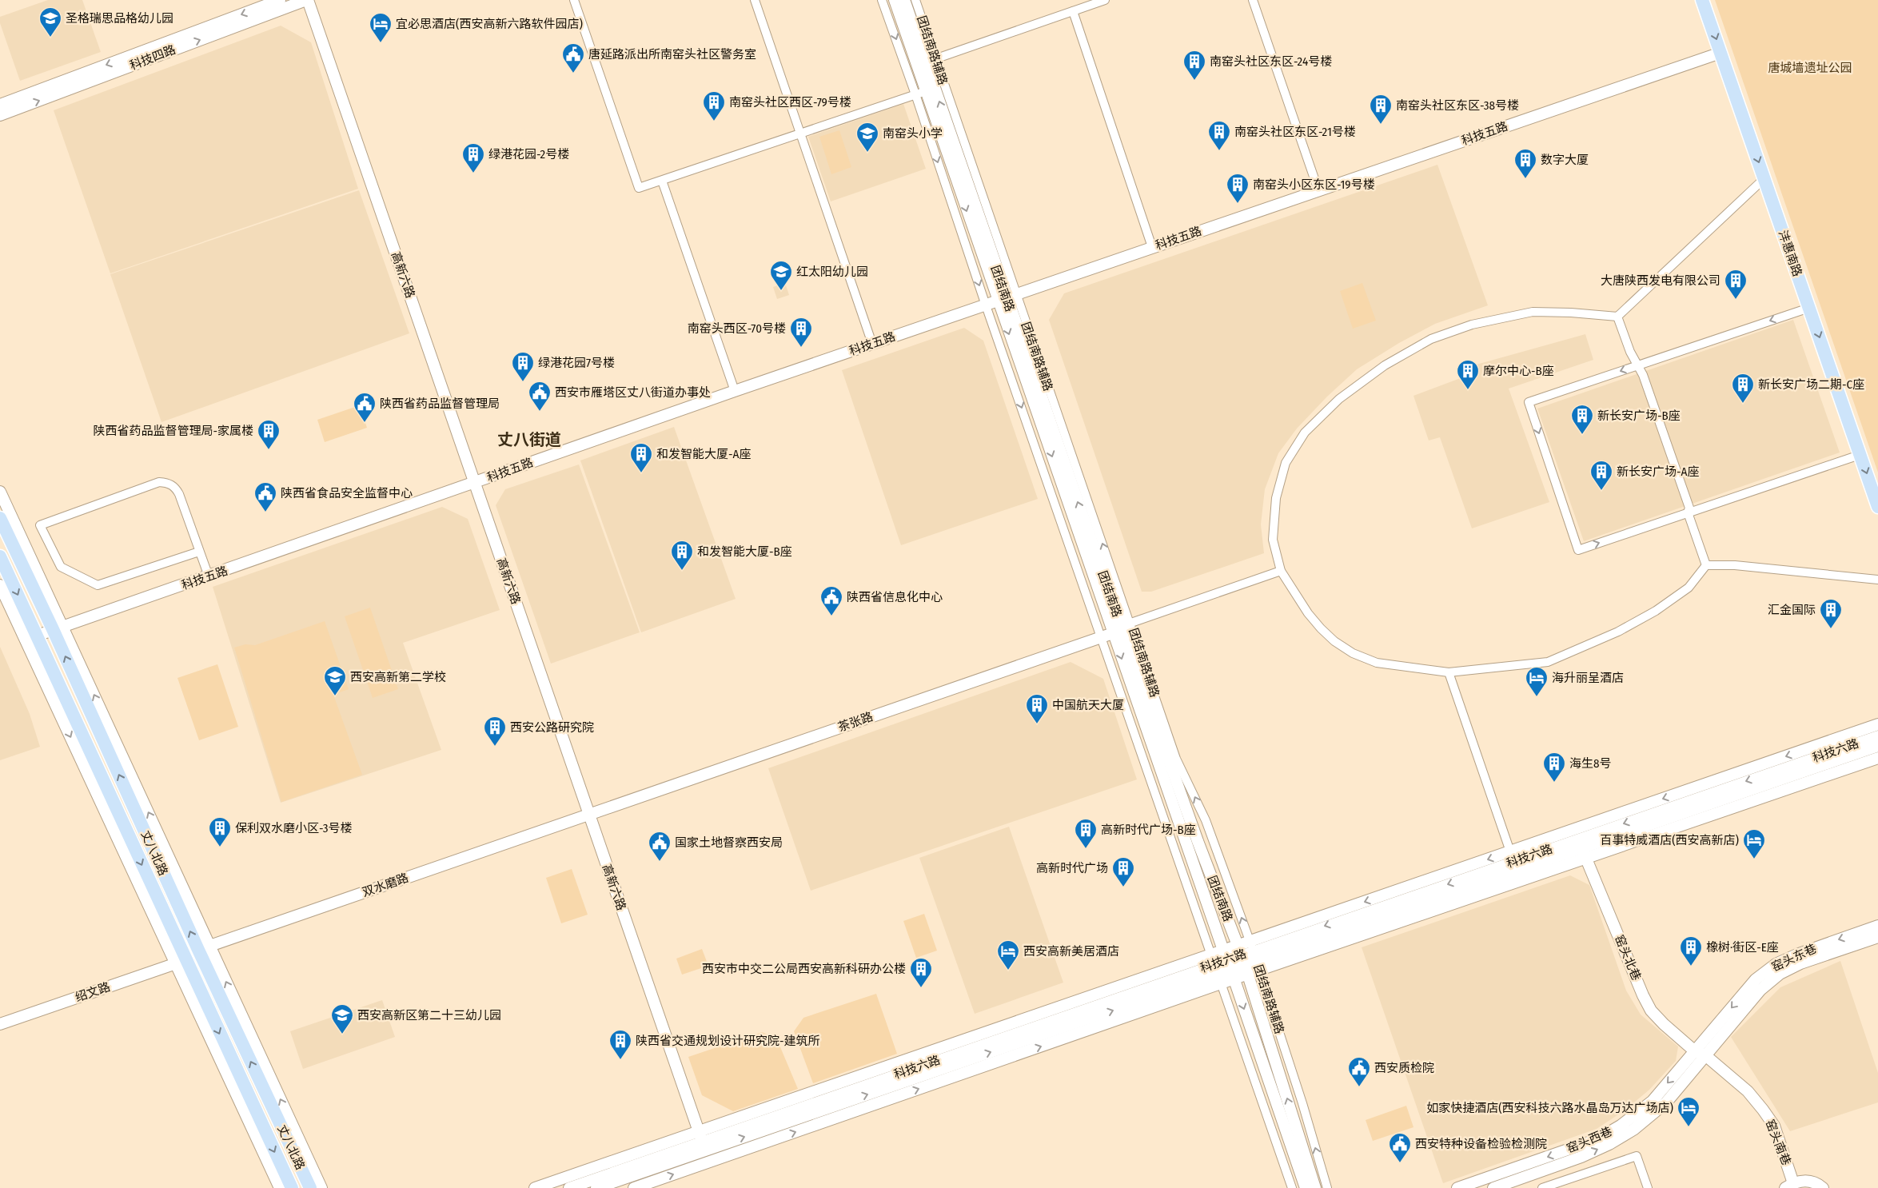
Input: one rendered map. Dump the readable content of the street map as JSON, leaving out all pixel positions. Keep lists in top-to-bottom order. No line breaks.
{"streets":{"main road":["科技四路","科技五路","沣惠南路","高新六路","团结南路","茶张路","科技六路","丈八北路","双水磨路","窑头北巷","窑头东巷","绍文路","窑头西巷","窑头南巷"],"street":["团结南路辅路"]},"crossings":[["团结南路辅路","团结南路"],["团结南路辅路","茶张路"],["团结南路辅路","科技六路"],["科技四路","高新六路"],["科技五路","沣惠南路"],["科技五路","高新六路"],["科技五路","团结南路"],["科技五路","丈八北路"],["高新六路","茶张路"],["高新六路","科技六路"],["高新六路","双水磨路"],["团结南路","茶张路"],["团结南路","科技六路"],["茶张路","双水磨路"],["科技六路","窑头北巷"],["丈八北路","双水磨路"],["丈八北路","绍文路"],["双水磨路","绍文路"],["窑头北巷","窑头东巷"],["窑头北巷","窑头西巷"],["窑头北巷","窑头南巷"],["窑头东巷","窑头西巷"],["窑头东巷","窑头南巷"],["窑头西巷","窑头南巷"]],"one_way":["沣惠南路"],"districts":["丈八街道"],"parks":["唐城墙遗址公园"],"places":{"school or university":["圣格瑞思品格幼儿园","南窑头小学","红太阳幼儿园","西安高新第二学校","西安高新区第二十三幼儿园"],"hotel":["宜必思酒店(西安高新六路软件园店)","海升丽呈酒店","百事特威酒店(西安高新店)","西安高新美居酒店","如家快捷酒店(西安科技六路水晶岛万达广场店)"],"public building":["唐延路派出所南窑头社区警务室","西安市雁塔区丈八街道办事处","陕西省药品监督管理局","陕西省食品安全监督中心","陕西省信息化中心","国家土地督察西安局","西安质检院","西安特种设备检验检测院"],"building":["南窑头社区东区-24号楼","南窑头社区西区-79号楼","南窑头社区东区-38号楼","南窑头社区东区-21号楼","绿港花园-2号楼","数字大厦","南窑头小区东区-19号楼","大唐陕西发电有限公司","南窑头西区-70号楼","绿港花园7号楼","摩尔中心-B座","新长安广场二期-C座","新长安广场-B座","陕西省药品监督管理局-家属楼","和发智能大厦-A座","新长安广场-A座","和发智能大厦-B座","汇金国际","中国航天大厦","西安公路研究院","海生8号","保利双水磨小区-3号楼","高新时代广场-B座","高新时代广场","橡树·街区-E座","西安市中交二公局西安高新科研办公楼","陕西省交通规划设计研究院-建筑所"]}}
